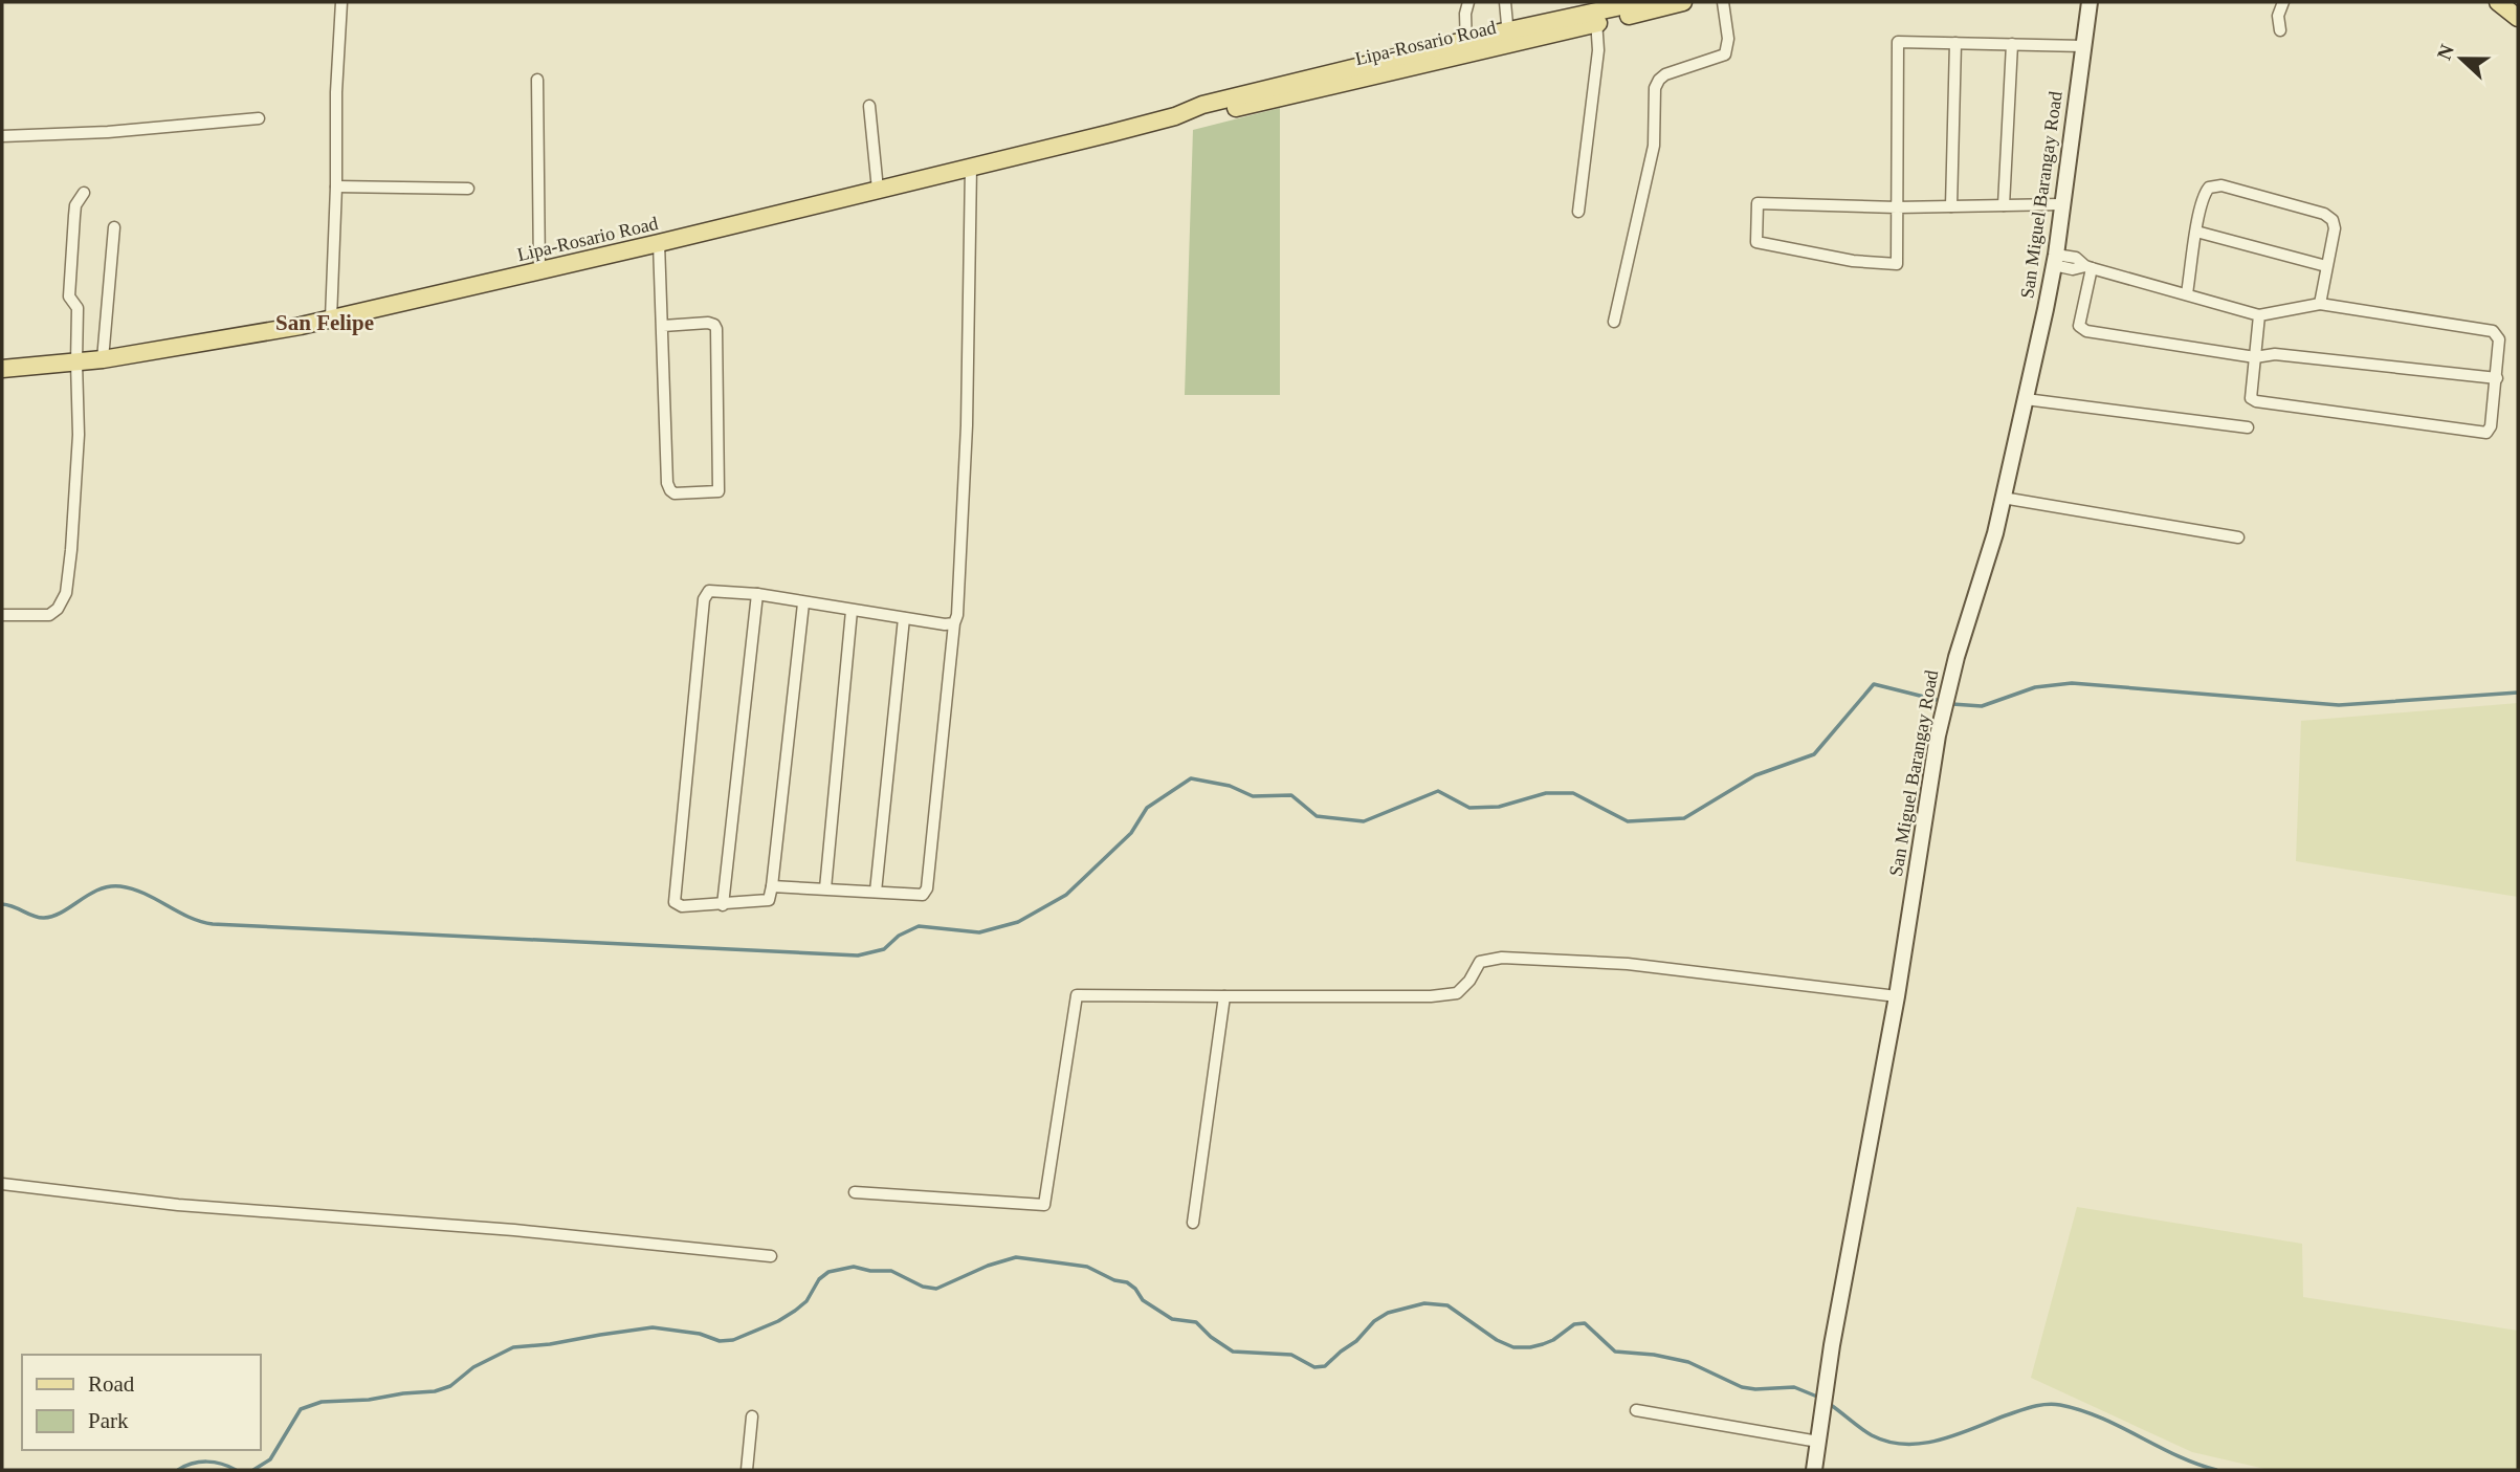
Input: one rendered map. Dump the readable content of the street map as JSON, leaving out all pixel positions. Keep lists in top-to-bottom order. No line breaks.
{"streets":{"main road":["Lipa-Rosario Road"],"street":["San Miguel Barangay Road"]},"districts":["San Felipe"],"legend":["Road","Park"],"north":"left"}
